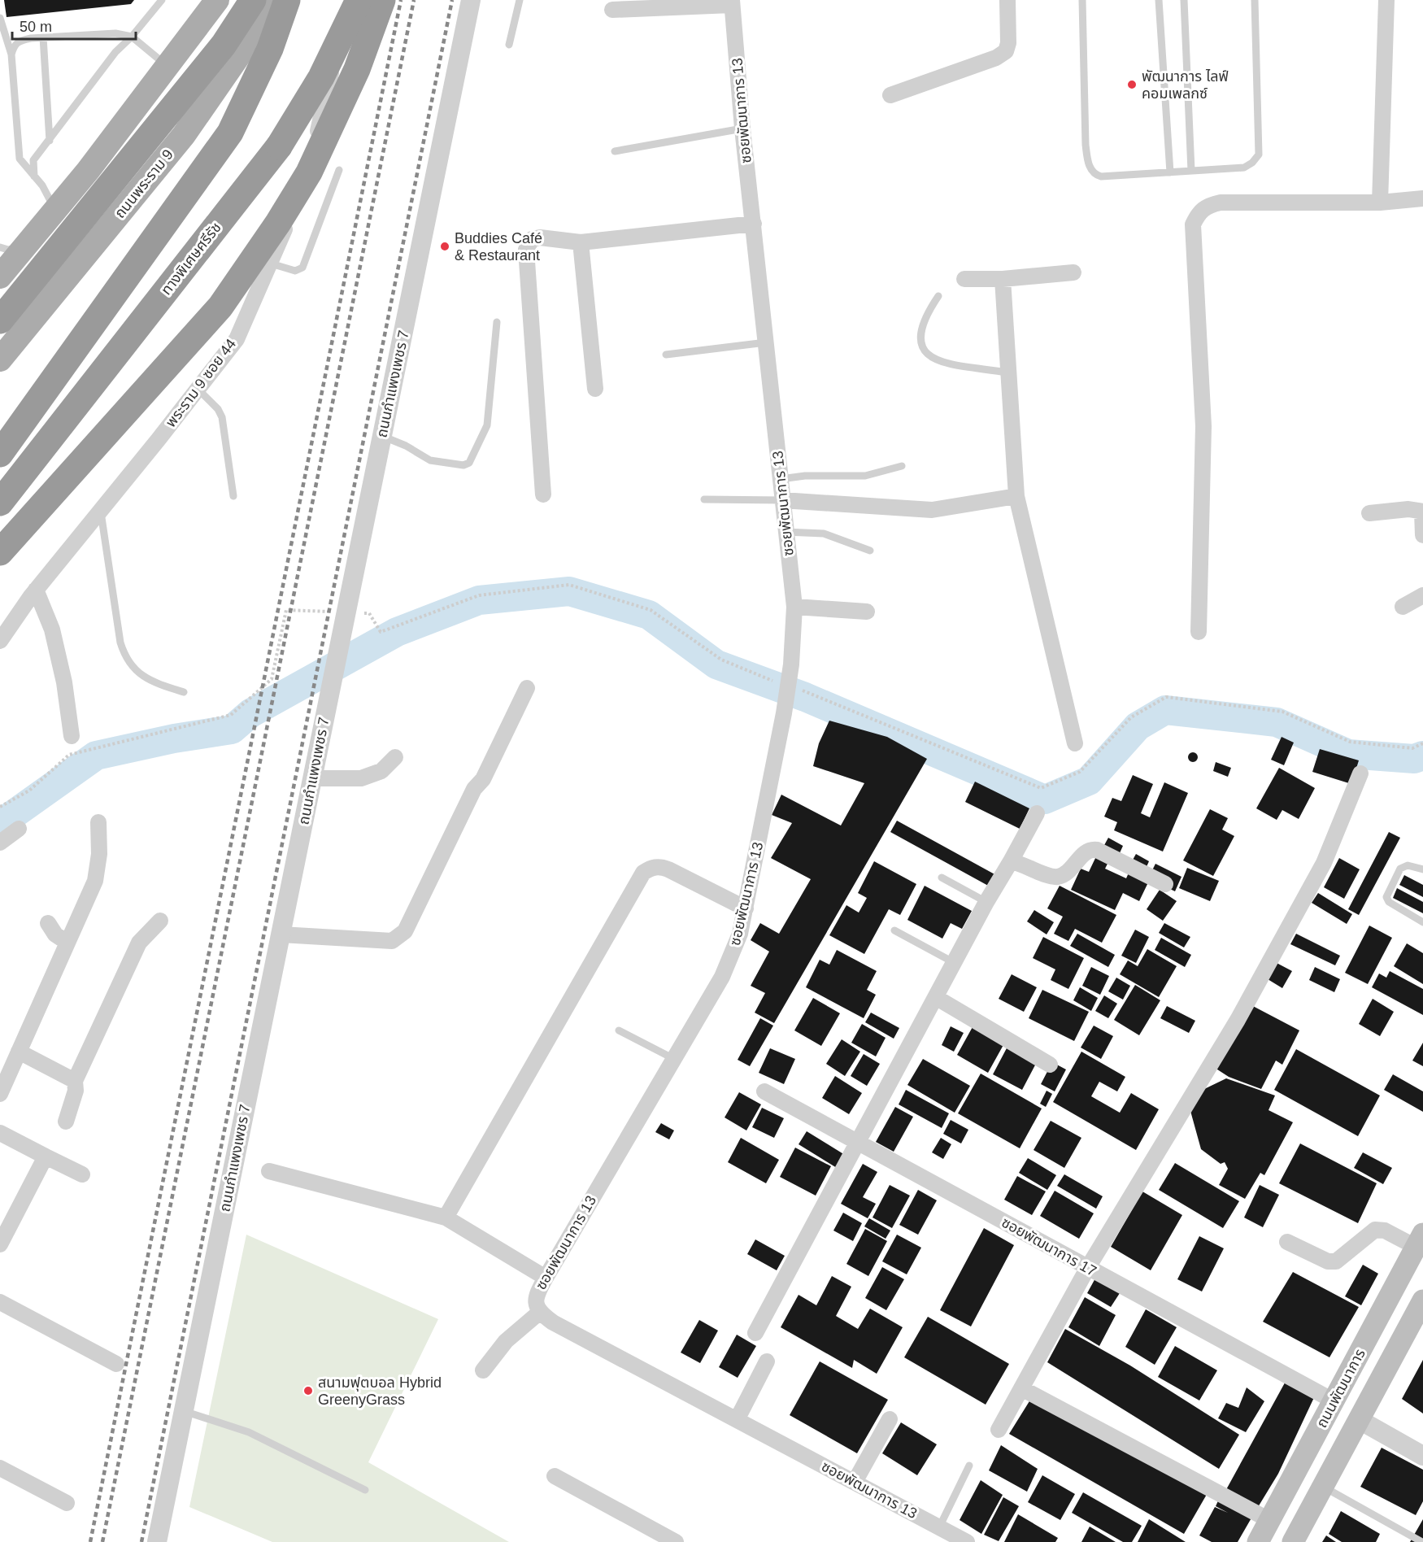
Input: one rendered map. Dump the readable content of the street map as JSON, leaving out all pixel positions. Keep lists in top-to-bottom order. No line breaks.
{"streets":{"highway":["ทางพิเศษศรีรัช"],"main road":["ถนนพระราม 9","ถนนพัฒนาการ"],"street":["ซอยพัฒนาการ 13","พระราม 9 ซอย 44","ถนนกำแพงเพชร 7","ซอยพัฒนาการ 17"]},"crossings":[["ซอยพัฒนาการ 17","ถนนพัฒนาการ"]],"places":["พัฒนาการ ไลฟ์ คอมเพลกซ์","Buddies Café & Restaurant","สนามฟุตบอล Hybrid GreenyGrass"],"scale_bar":"50 m"}
